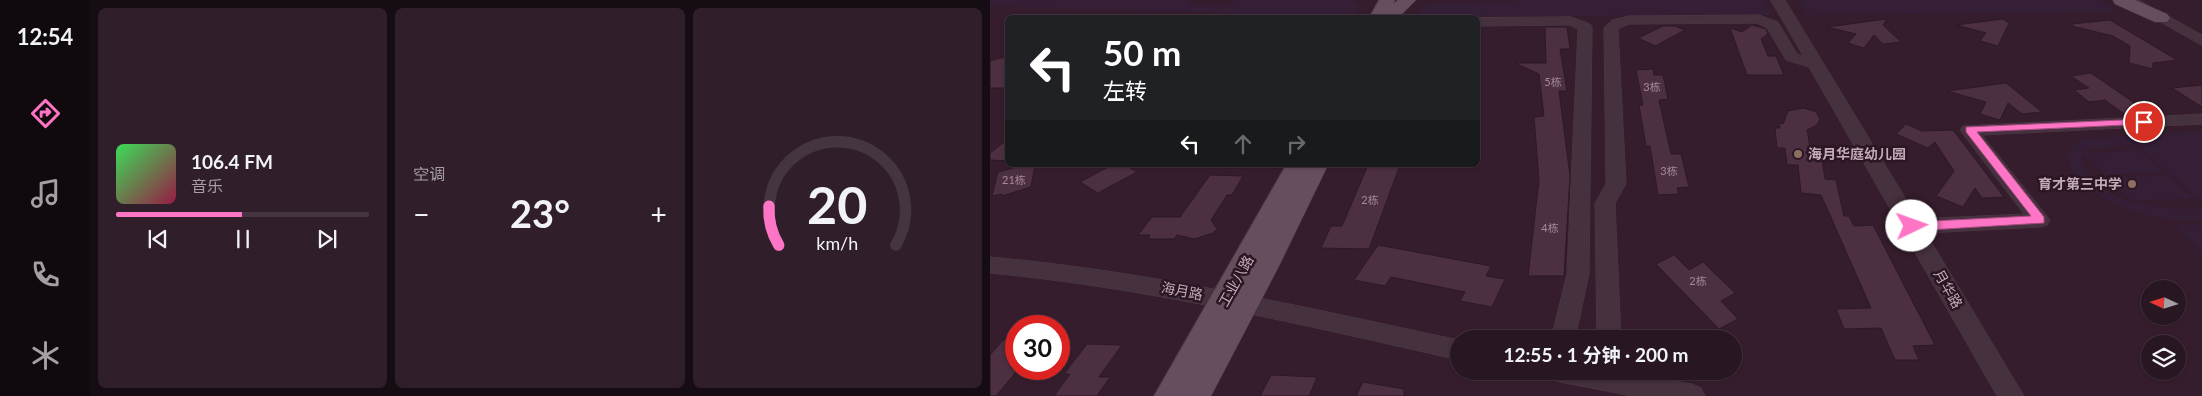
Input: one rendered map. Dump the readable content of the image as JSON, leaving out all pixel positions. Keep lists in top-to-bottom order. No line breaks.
{"streets":{"main road":["工业八路"],"street":["月华路","海月路"]},"crossings":[["工业八路","海月路"]],"places":["海月华庭幼儿园","育才第三中学"],"house_numbers":["5栋","3栋","3栋","21栋","2栋","4栋","2栋"],"north":"left","page":{"tabs":"12:54","tile":"空调","turn":["50 m","左转"],"song":["106.4 FM","音乐"],"heat":["−","23°","+"],"limit":"30","trip":"12:55 · 1 分钟 · 200 m","gauge":["20","km/h"]}}
